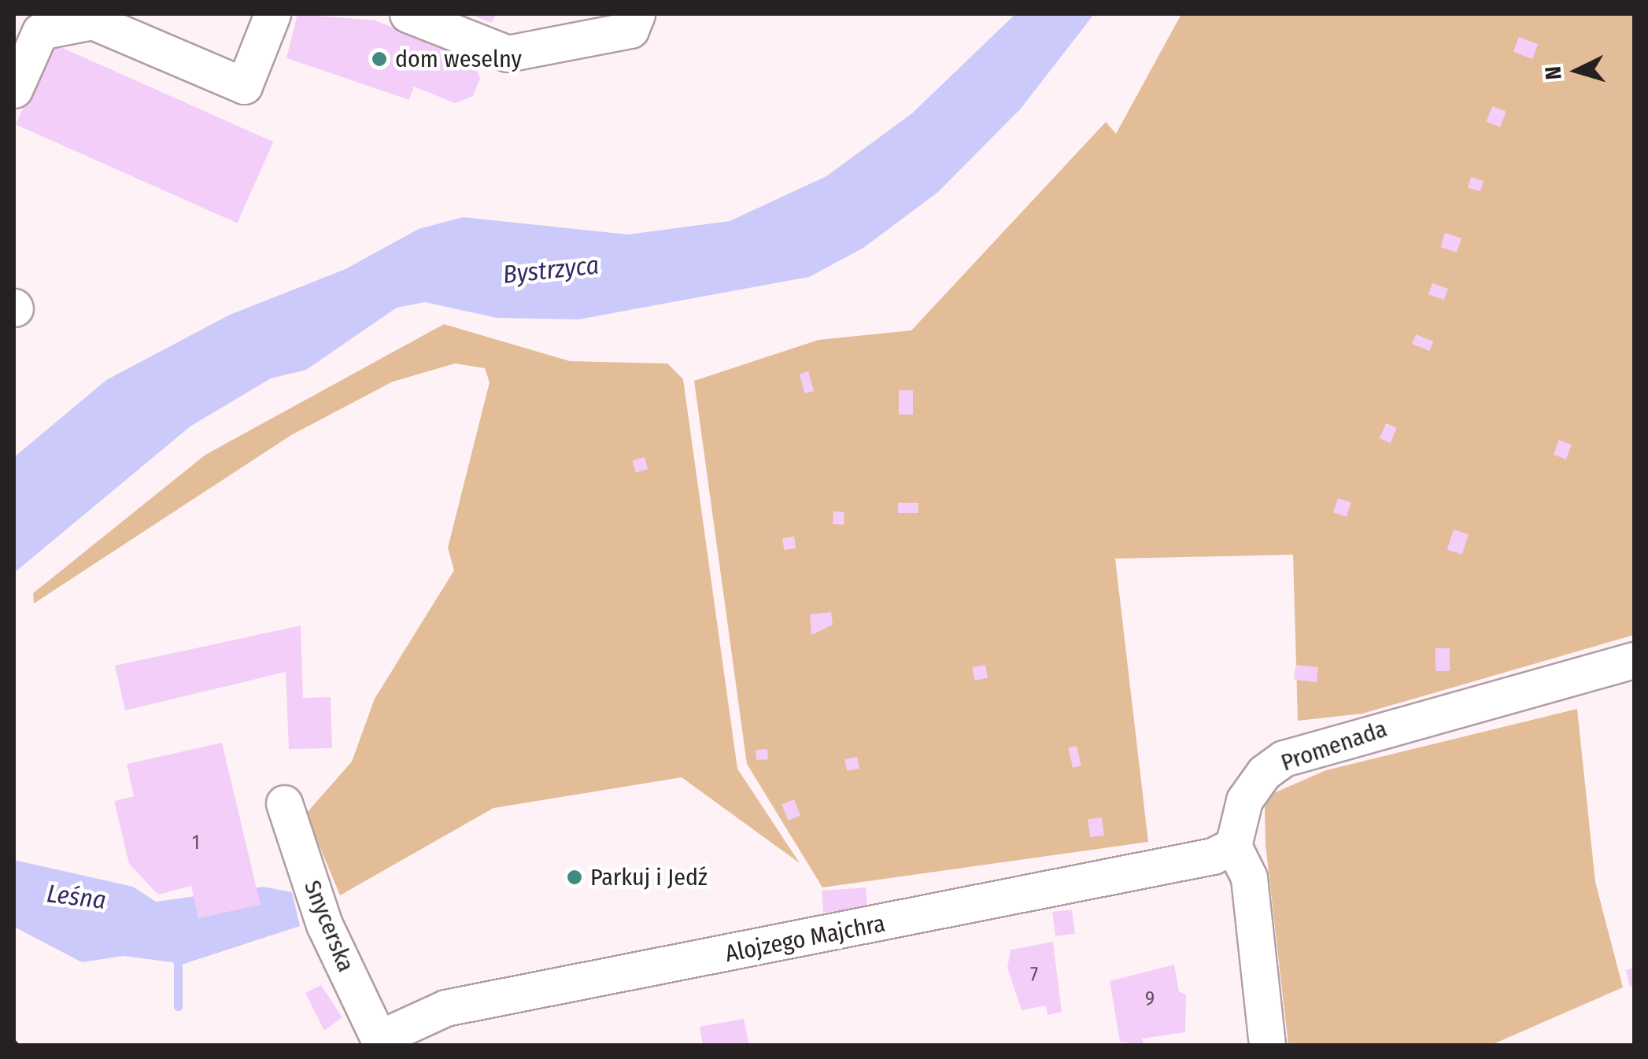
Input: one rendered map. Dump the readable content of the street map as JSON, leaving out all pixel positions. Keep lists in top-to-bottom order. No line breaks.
{"streets":{"street":["Promenada","Snycerska","Alojzego Majchra"]},"crossings":[["Promenada","Alojzego Majchra"],["Snycerska","Alojzego Majchra"]],"water":["Bystrzyca","Leśna"],"places":["dom weselny","Parkuj i Jedź"],"house_numbers":["1","7","9"],"north":"left"}
